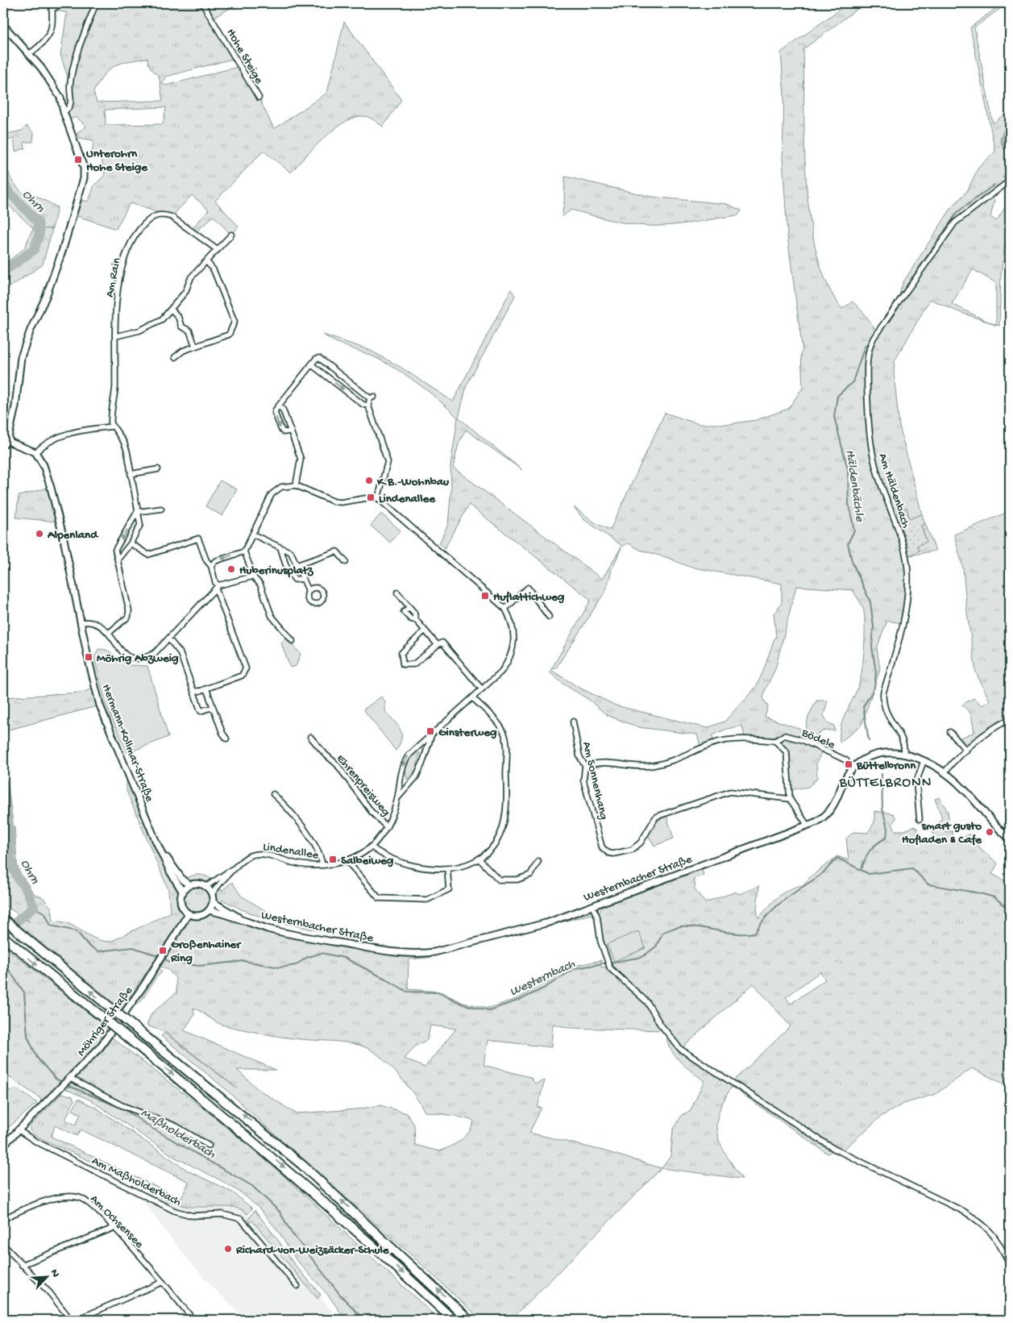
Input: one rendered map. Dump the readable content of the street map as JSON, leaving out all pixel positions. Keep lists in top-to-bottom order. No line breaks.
{"streets":{"street":["Hohe Steige","Am Rain","Am Häldenbach","Bödele","Hermann-Kollmar-Straße","Am Sonnenhang","Ehrenpreisweg","Lindenallee","Westernbacher Straße","Möhriger Straße","Am Maßholderbach","Am Ochsensee"]},"crossings":[["Am Häldenbach","Westernbacher Straße"],["Bödele","Westernbacher Straße"],["Hermann-Kollmar-Straße","Lindenallee"],["Hermann-Kollmar-Straße","Westernbacher Straße"],["Hermann-Kollmar-Straße","Möhriger Straße"],["Ehrenpreisweg","Lindenallee"],["Lindenallee","Westernbacher Straße"],["Lindenallee","Möhriger Straße"],["Westernbacher Straße","Möhriger Straße"],["Möhriger Straße","Am Maßholderbach"]],"districts":["BÜTTELBRONN"],"water":["Ohrn","Häldenbächle","Westernbach","Maßholderbach"],"places":{"transit":["Unterohrn Hohe Steige","Lindenallee","Huflattichweg","Möhrig Abzweig","Ginsterweg","Büttelbronn","Salbeiweg","Großenhainer Ring"],"other":["K.B.-Wohnbau","Alpenland","Huberinusplatz","smart gusto Hofladen & Cafe","Richard-von-Weizsäcker-Schule"]},"north":"top right"}
